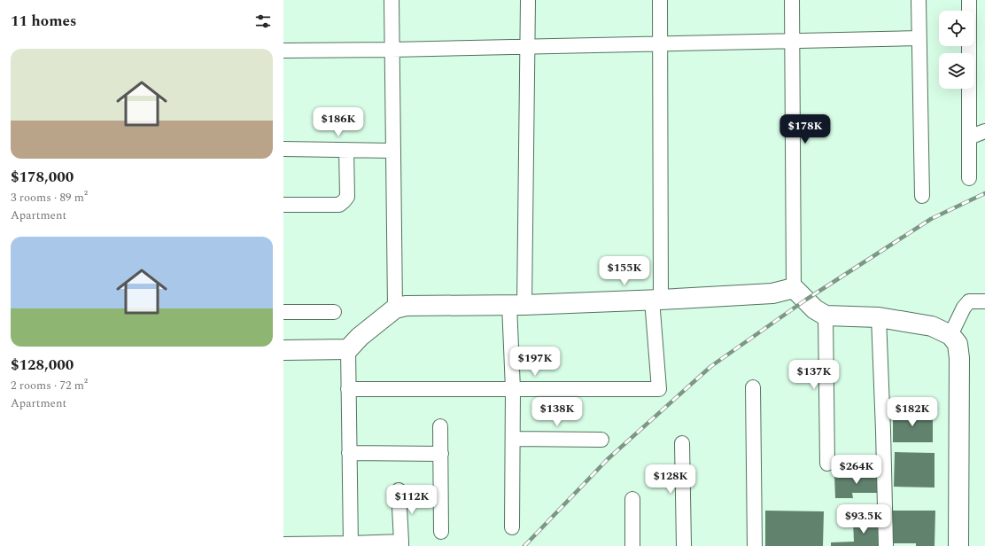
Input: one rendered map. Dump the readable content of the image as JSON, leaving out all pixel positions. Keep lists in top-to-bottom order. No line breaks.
{"page":{"heading":"11 homes","list":[{"name":"$178,000","note":"3 rooms · 89 m² · Apartment"},{"name":"$128,000","note":"2 rooms · 72 m² · Apartment"}],"price":["$186K","$178K","$155K","$197K","$137K","$138K","$182K","$264K","$128K","$112K","$93.5K"]}}
